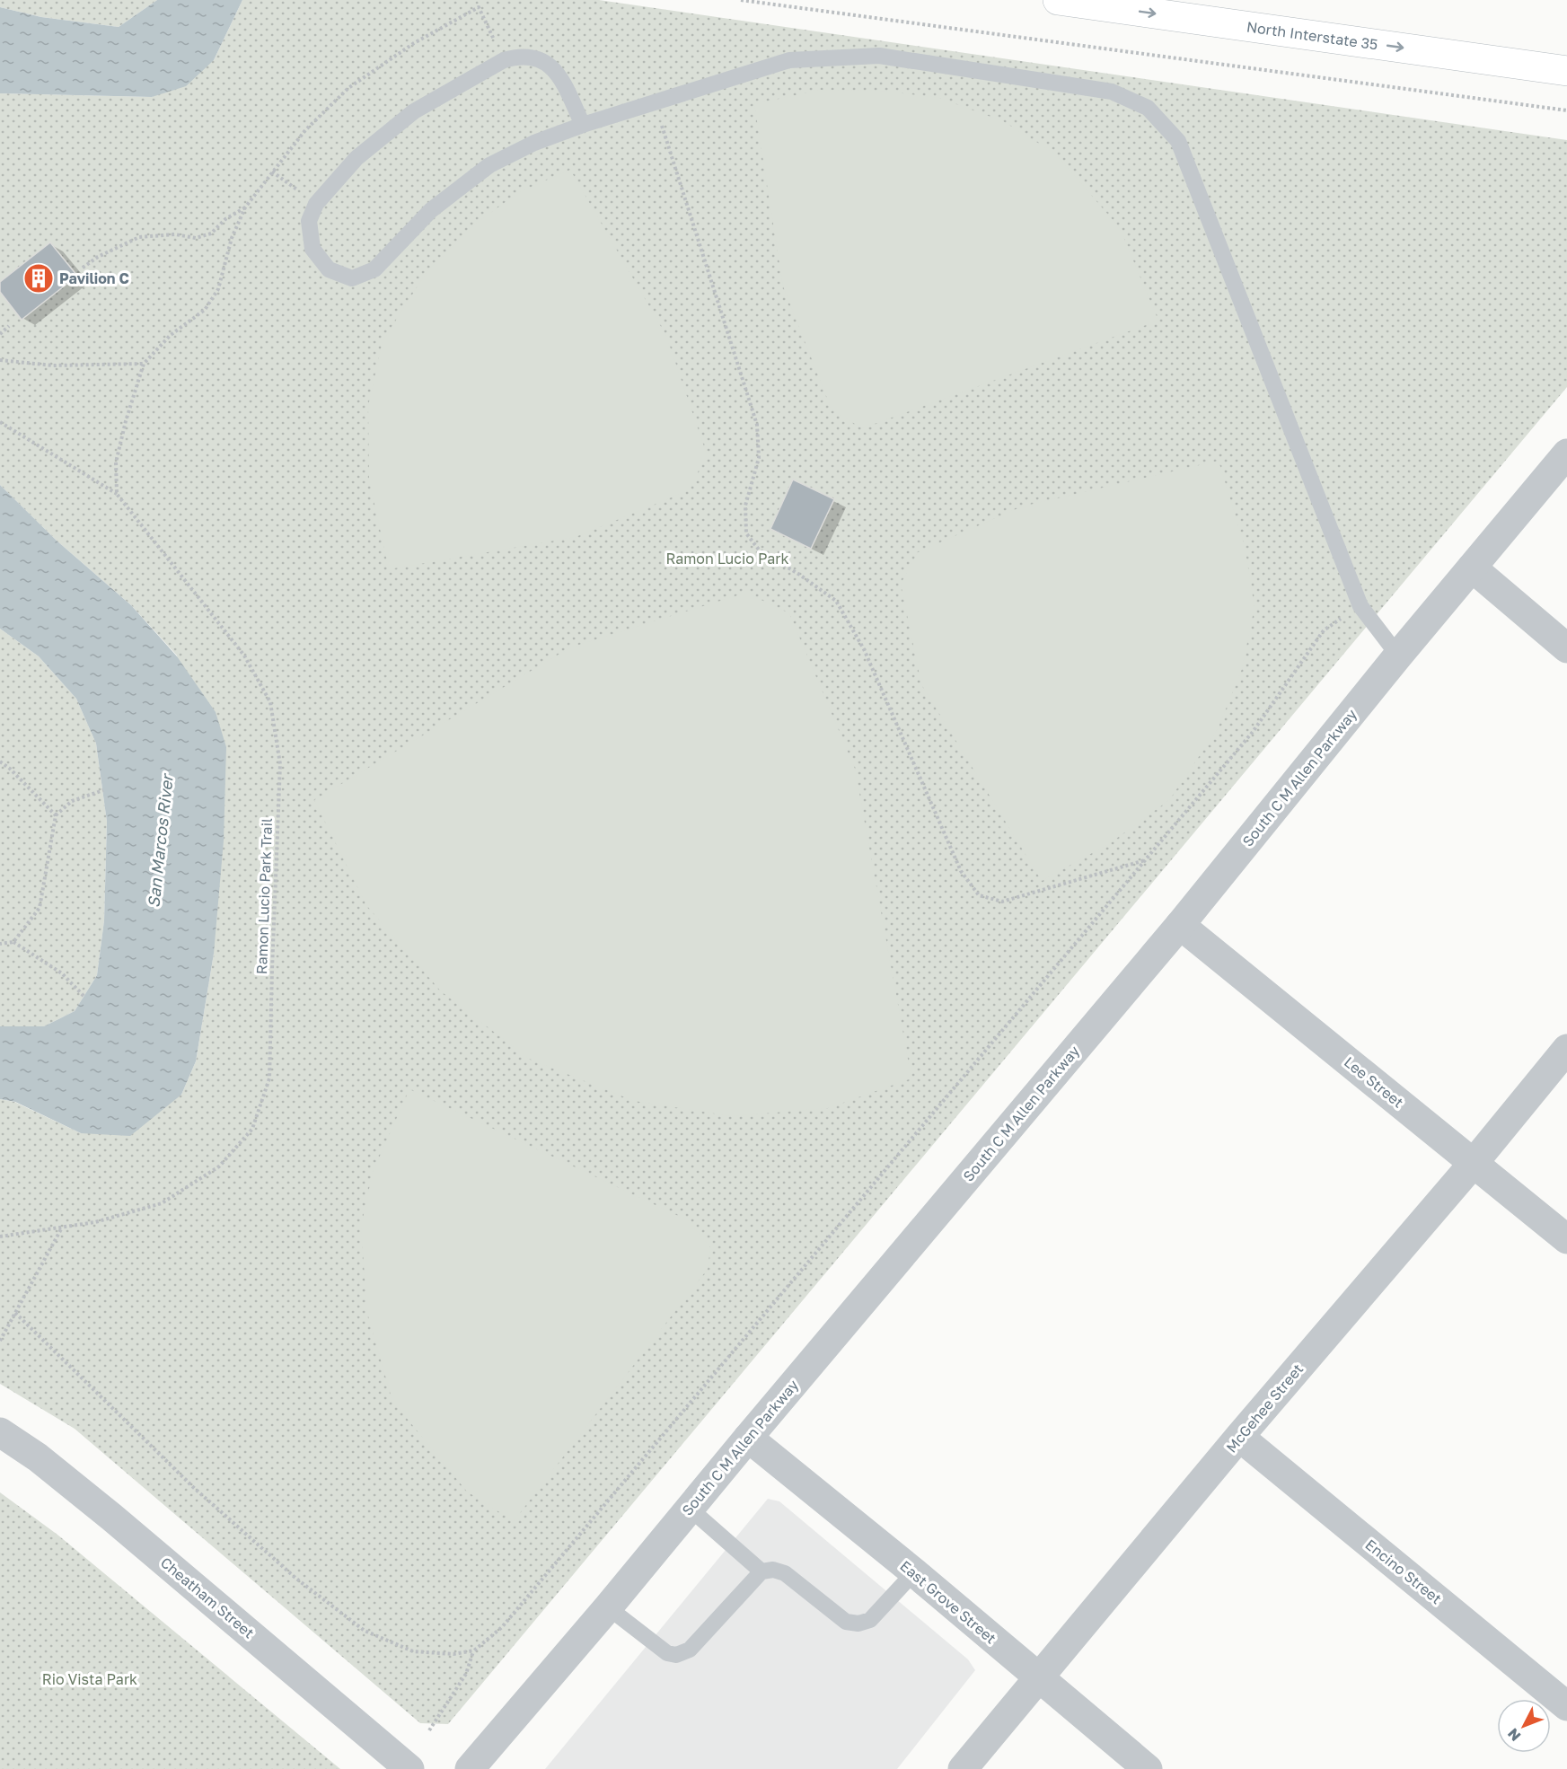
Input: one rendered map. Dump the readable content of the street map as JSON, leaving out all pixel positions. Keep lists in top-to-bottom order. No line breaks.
{"streets":{"main road":["North Interstate 35"],"street":["South C M Allen Parkway","Lee Street","McGehee Street","Encino Street","Cheatham Street","East Grove Street"],"path":["Ramon Lucio Park Trail"]},"crossings":[["South C M Allen Parkway","Lee Street"],["South C M Allen Parkway","East Grove Street"],["Lee Street","McGehee Street"],["McGehee Street","Encino Street"],["McGehee Street","East Grove Street"]],"one_way":["North Interstate 35"],"water":["San Marcos River"],"parks":["Ramon Lucio Park","Rio Vista Park"],"places":{"building":["Pavilion C"]},"north":"bottom left"}
